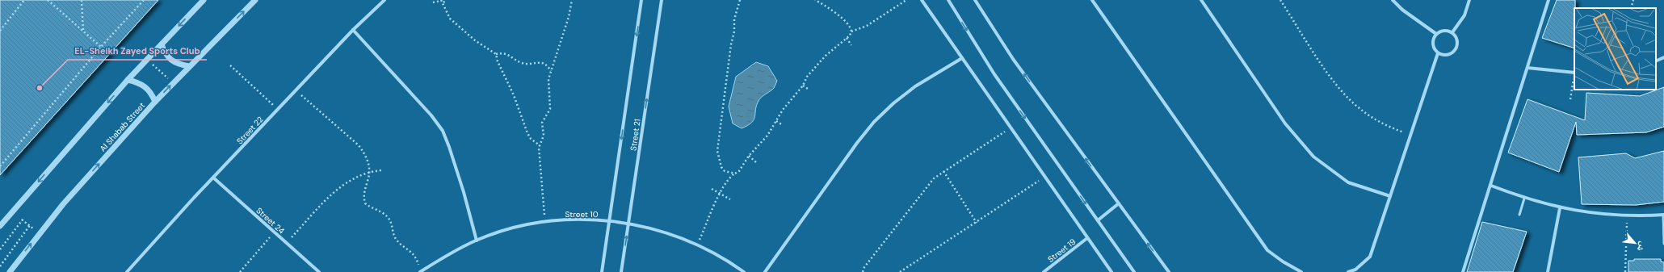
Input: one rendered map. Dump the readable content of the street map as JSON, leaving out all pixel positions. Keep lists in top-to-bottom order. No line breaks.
{"streets":{"street":["Al Shabab Street","Street 22","Street 21","Street 10","Street 24","Street 19"]},"crossings":[["Street 22","Street 24"],["Street 21","Street 10"]],"places":["EL-Sheikh Zayed Sports Club"],"north":"bottom right"}
